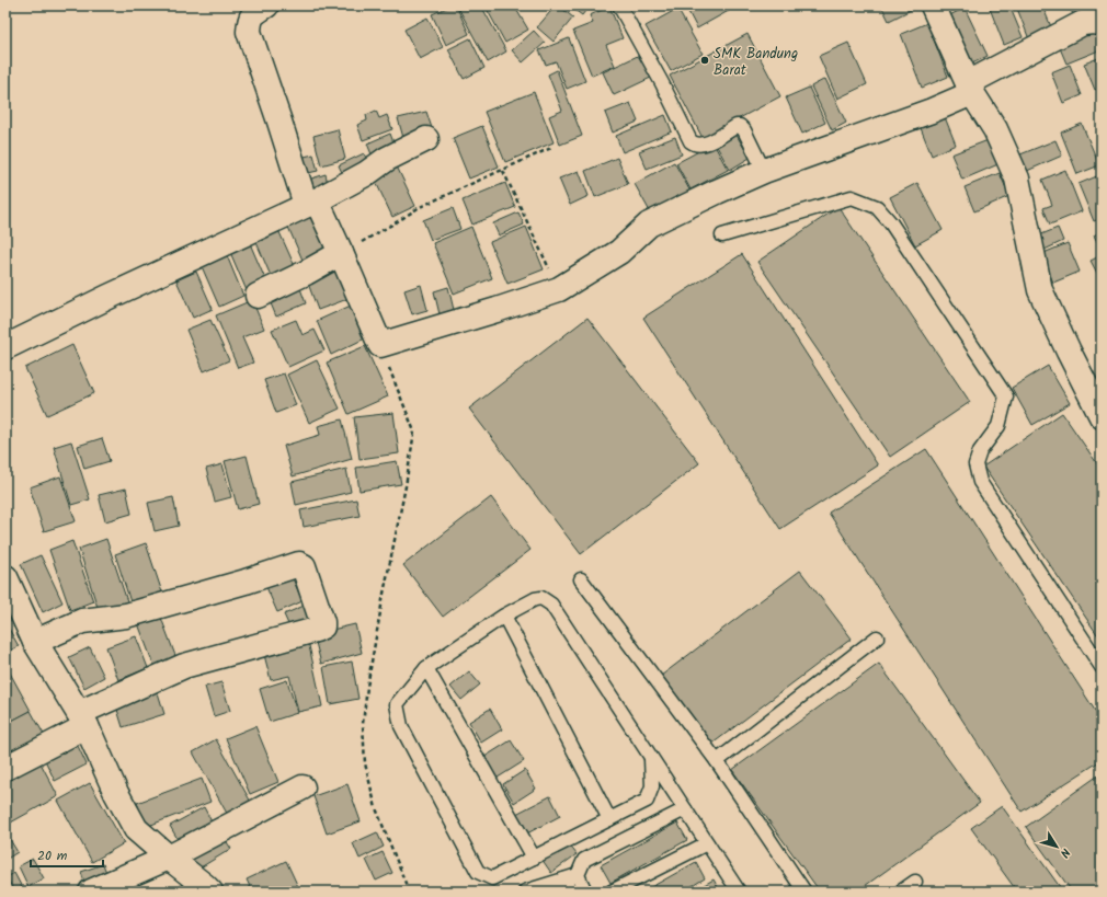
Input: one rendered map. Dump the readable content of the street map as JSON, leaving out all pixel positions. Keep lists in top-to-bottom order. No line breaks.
{"places":["SMK Bandung Barat"],"scale_bar":"20 m","north":"bottom right"}
